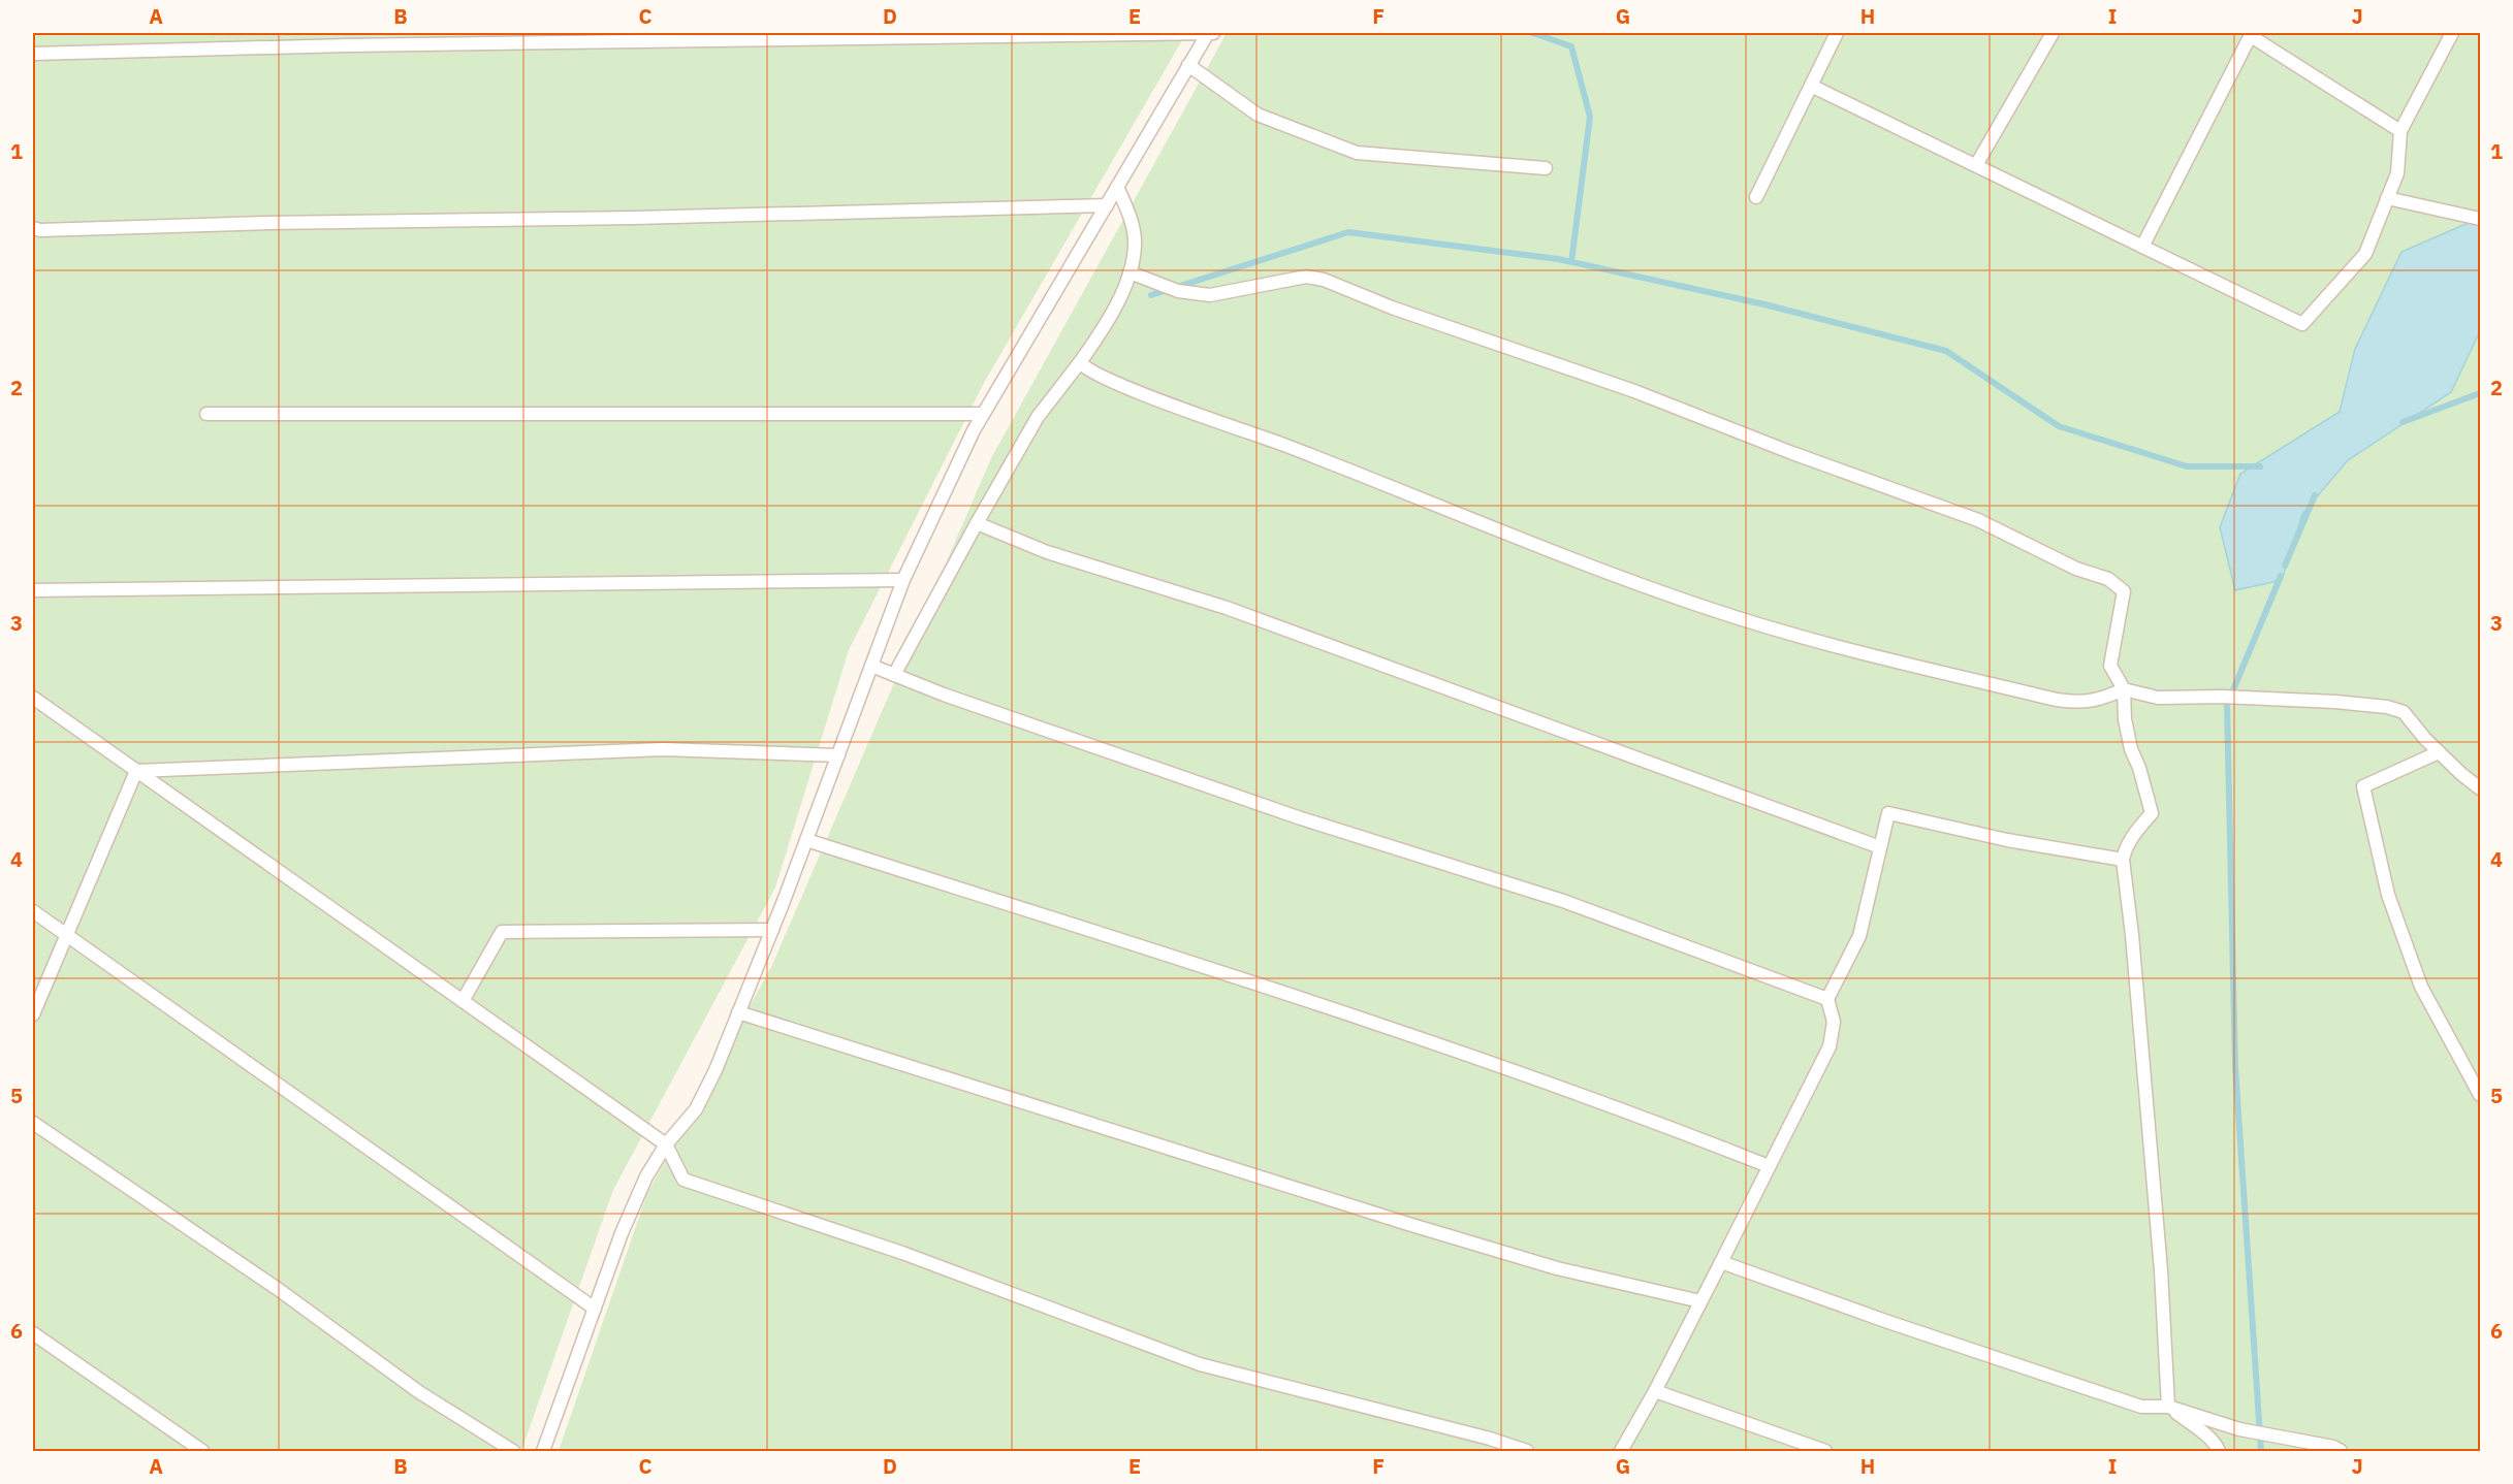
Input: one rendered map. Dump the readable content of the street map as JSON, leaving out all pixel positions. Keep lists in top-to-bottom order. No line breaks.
{"grid":{"columns":["A","B","C","D","E","F","G","H","I","J"],"rows":["1","2","3","4","5","6"]}}
